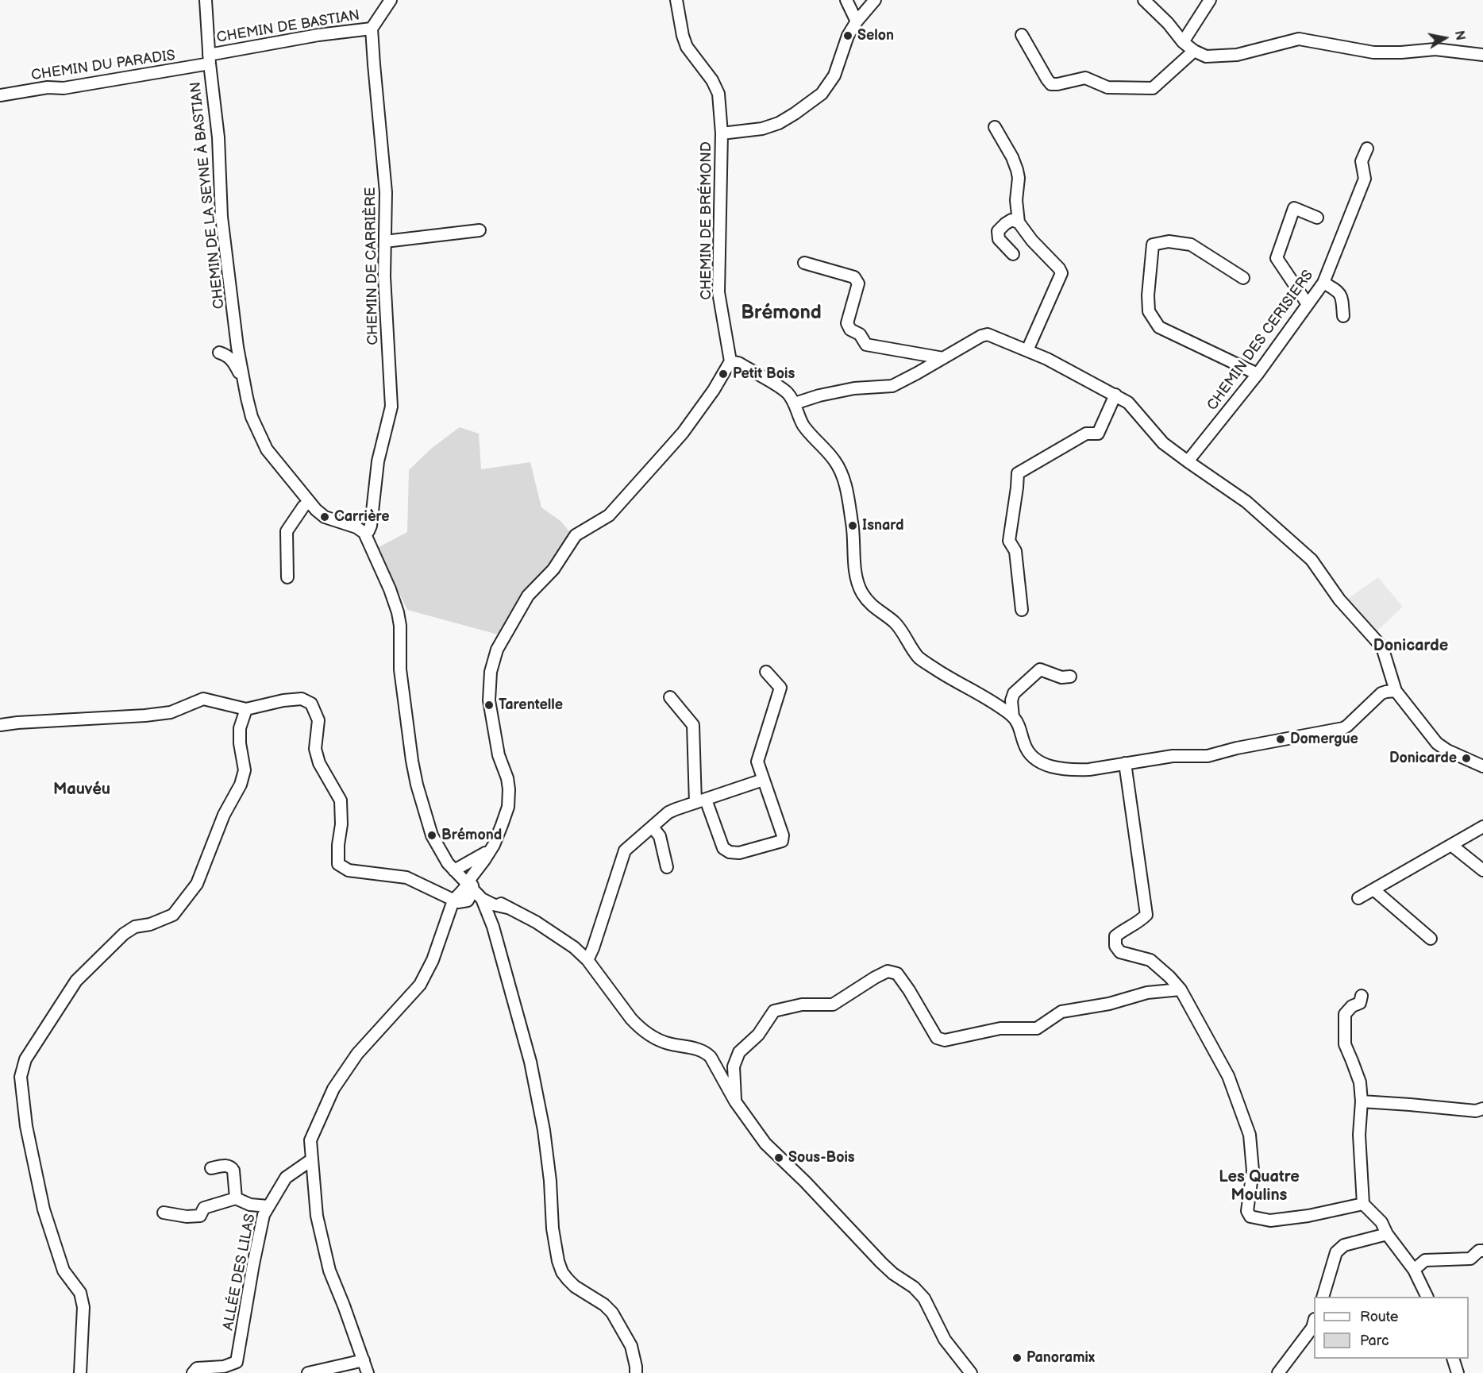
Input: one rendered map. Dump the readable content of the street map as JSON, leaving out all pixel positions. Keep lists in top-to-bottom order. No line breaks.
{"streets":{"street":["CHEMIN DE BASTIAN","CHEMIN DU PARADIS","CHEMIN DE LA SEYNE À BASTIAN","CHEMIN DE BRÉMOND","CHEMIN DE CARRIÈRE","CHEMIN DES CERISIERS","ALLÉE DES LILAS"]},"crossings":[["CHEMIN DE BASTIAN","CHEMIN DU PARADIS"],["CHEMIN DE BASTIAN","CHEMIN DE LA SEYNE À BASTIAN"],["CHEMIN DE BASTIAN","CHEMIN DE CARRIÈRE"],["CHEMIN DU PARADIS","CHEMIN DE LA SEYNE À BASTIAN"],["CHEMIN DE LA SEYNE À BASTIAN","CHEMIN DE CARRIÈRE"]],"districts":["Brémond","Donicarde","Mauvéu","Les Quatre Moulins"],"places":["Selon","Petit Bois","Carrière","Isnard","Tarentelle","Domergue","Donicarde","Brémond","Sous-Bois","Panoramix"],"legend":["Route","Parc"],"north":"right"}
